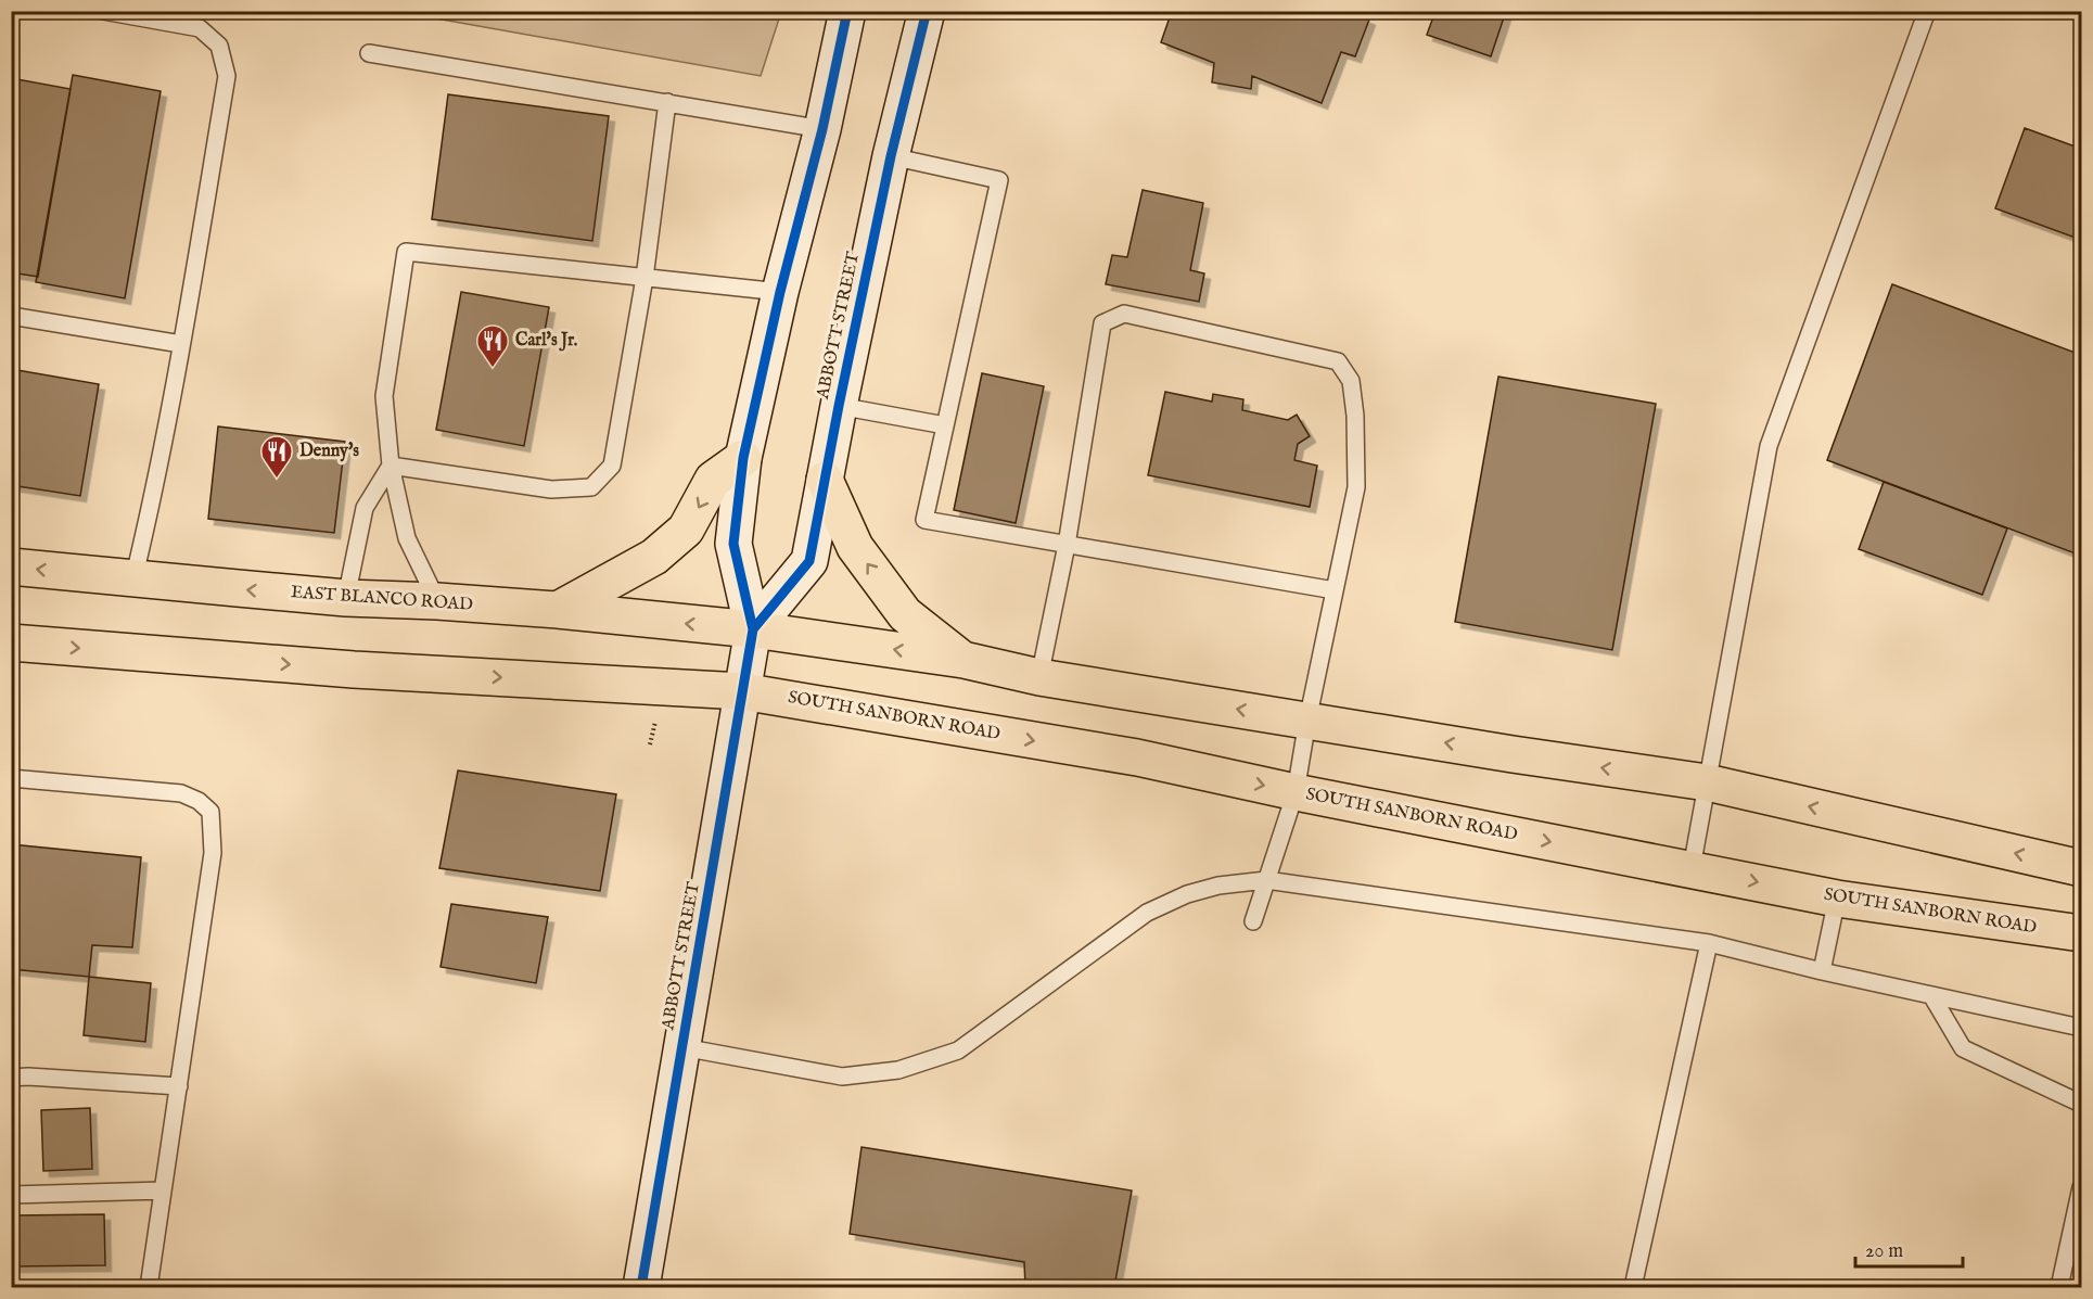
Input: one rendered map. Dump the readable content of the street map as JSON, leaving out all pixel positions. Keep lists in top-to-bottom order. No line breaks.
{"streets":{"highway":["EAST BLANCO ROAD","SOUTH SANBORN ROAD"],"main road":["ABBOTT STREET"]},"crossings":[["ABBOTT STREET","EAST BLANCO ROAD"],["ABBOTT STREET","SOUTH SANBORN ROAD"]],"places":{"restaurant":["Carl's Jr.","Denny's"]},"scale_bar":"20 m"}
